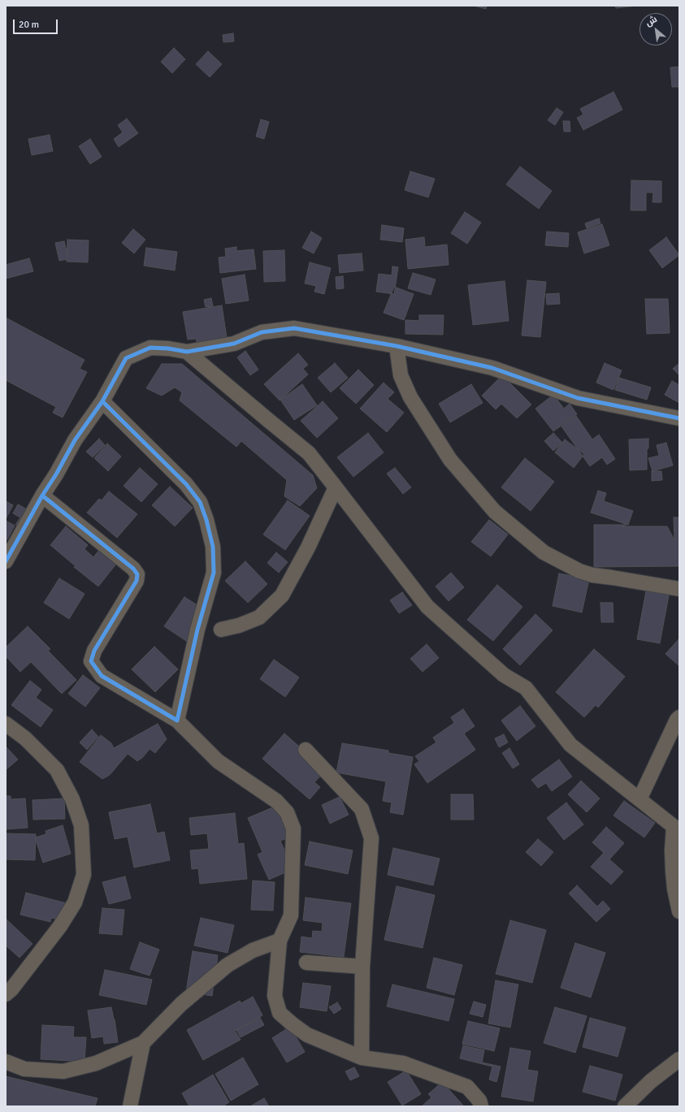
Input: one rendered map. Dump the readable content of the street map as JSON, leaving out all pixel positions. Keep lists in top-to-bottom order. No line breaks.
{"scale_bar":"20 m","north":"top left"}
